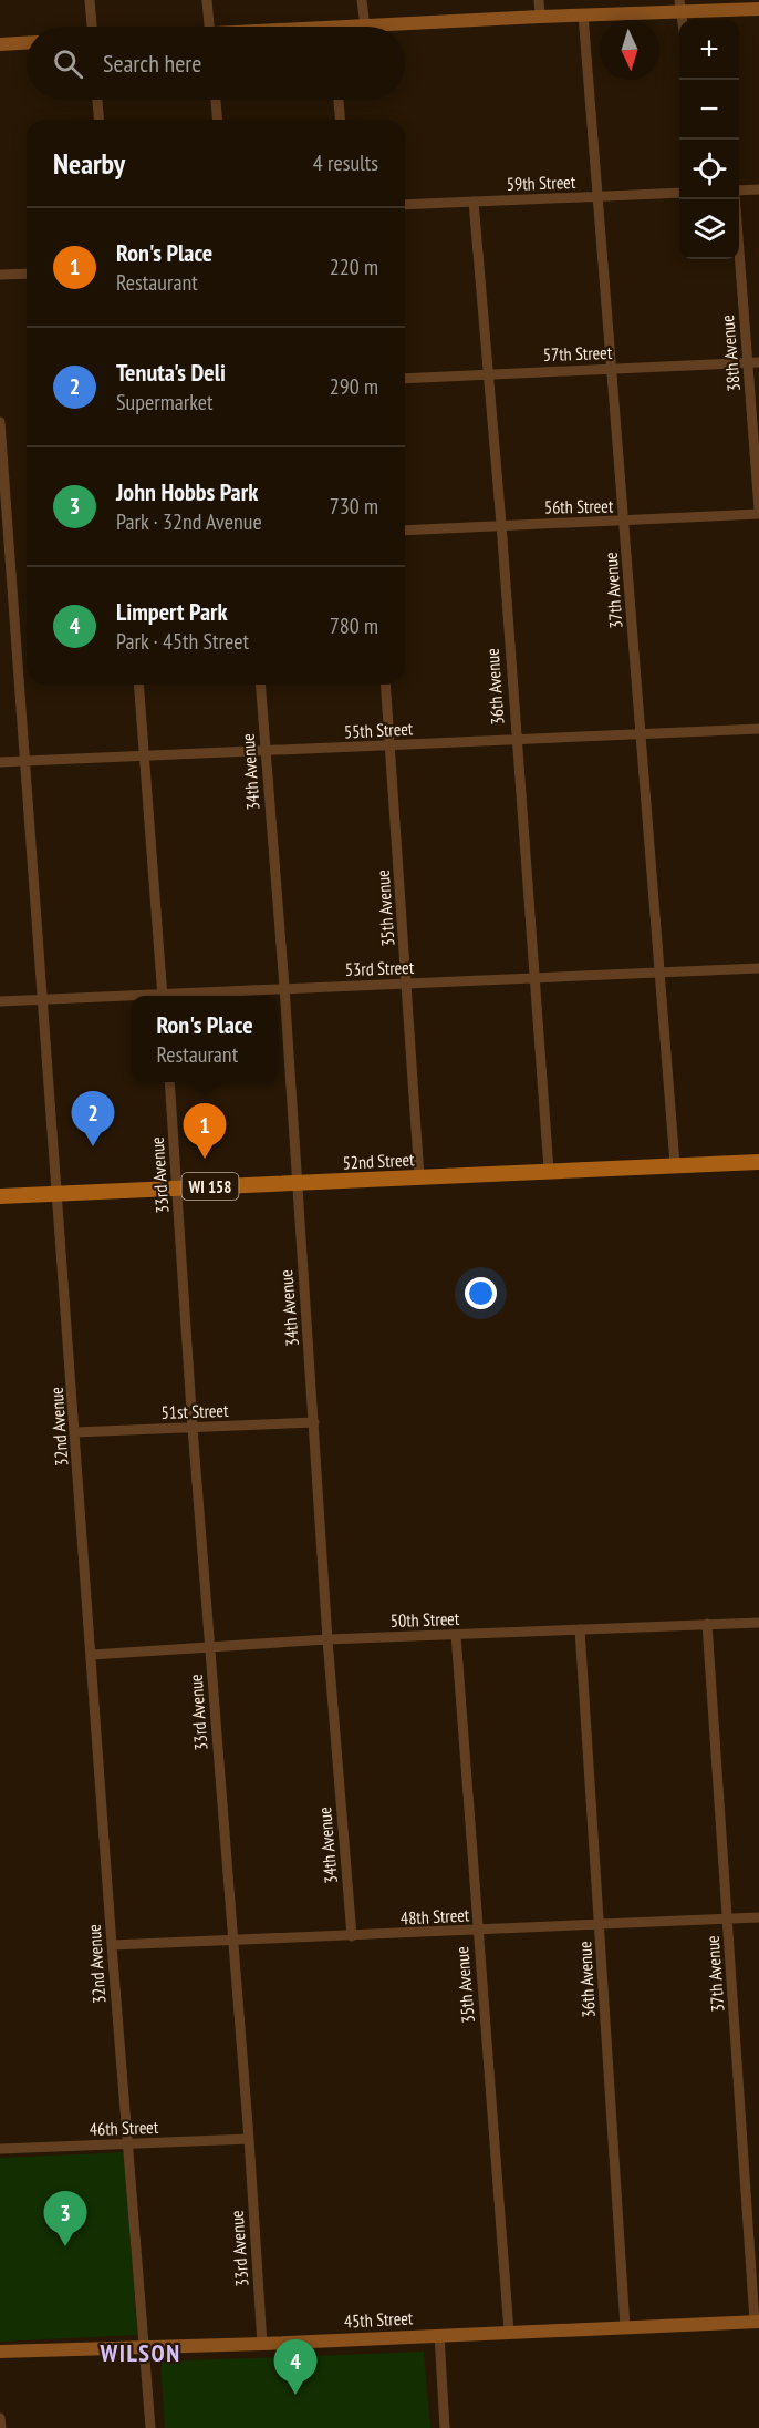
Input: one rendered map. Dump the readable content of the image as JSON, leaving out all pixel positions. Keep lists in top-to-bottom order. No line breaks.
{"streets":{"main road":["52nd Street","WI 158"],"street":["59th Street","57th Street","38th Avenue","56th Street","37th Avenue","36th Avenue","55th Street","34th Avenue","35th Avenue","53rd Street","33rd Avenue","51st Street","32nd Avenue","50th Street","48th Street","46th Street","45th Street"]},"crossings":[["59th Street","37th Avenue"],["59th Street","36th Avenue"],["57th Street","38th Avenue"],["57th Street","37th Avenue"],["57th Street","36th Avenue"],["38th Avenue","56th Street"],["56th Street","37th Avenue"],["56th Street","36th Avenue"],["37th Avenue","55th Street"],["37th Avenue","53rd Street"],["37th Avenue","52nd Street"],["37th Avenue","50th Street"],["37th Avenue","48th Street"],["37th Avenue","45th Street"],["36th Avenue","55th Street"],["36th Avenue","53rd Street"],["36th Avenue","52nd Street"],["36th Avenue","50th Street"],["36th Avenue","48th Street"],["36th Avenue","45th Street"],["55th Street","34th Avenue"],["55th Street","35th Avenue"],["55th Street","32nd Avenue"],["34th Avenue","53rd Street"],["34th Avenue","52nd Street"],["34th Avenue","51st Street"],["34th Avenue","50th Street"],["34th Avenue","48th Street"],["35th Avenue","53rd Street"],["35th Avenue","52nd Street"],["35th Avenue","50th Street"],["35th Avenue","48th Street"],["35th Avenue","45th Street"],["53rd Street","32nd Avenue"],["52nd Street","33rd Avenue"],["52nd Street","32nd Avenue"],["33rd Avenue","51st Street"],["33rd Avenue","50th Street"],["33rd Avenue","48th Street"],["33rd Avenue","46th Street"],["33rd Avenue","45th Street"],["51st Street","32nd Avenue"],["32nd Avenue","50th Street"],["32nd Avenue","48th Street"],["32nd Avenue","46th Street"],["32nd Avenue","45th Street"]],"districts":["WILSON"],"north":"bottom","page":{"map_buttons":["+","−"],"search":"Search here","heading":["Nearby","4 results"],"list":[{"mark":"1","name":"Ron's Place","note":"Restaurant","value":"220 m"},{"mark":"2","name":"Tenuta's Deli","note":"Supermarket","value":"290 m"},{"mark":"3","name":"John Hobbs Park","note":"Park · 32nd Avenue","value":"730 m"},{"mark":"4","name":"Limpert Park","note":"Park · 45th Street","value":"780 m"}],"popup":["Ron's Place","Restaurant"],"pins":["2","1","3","4"]}}
